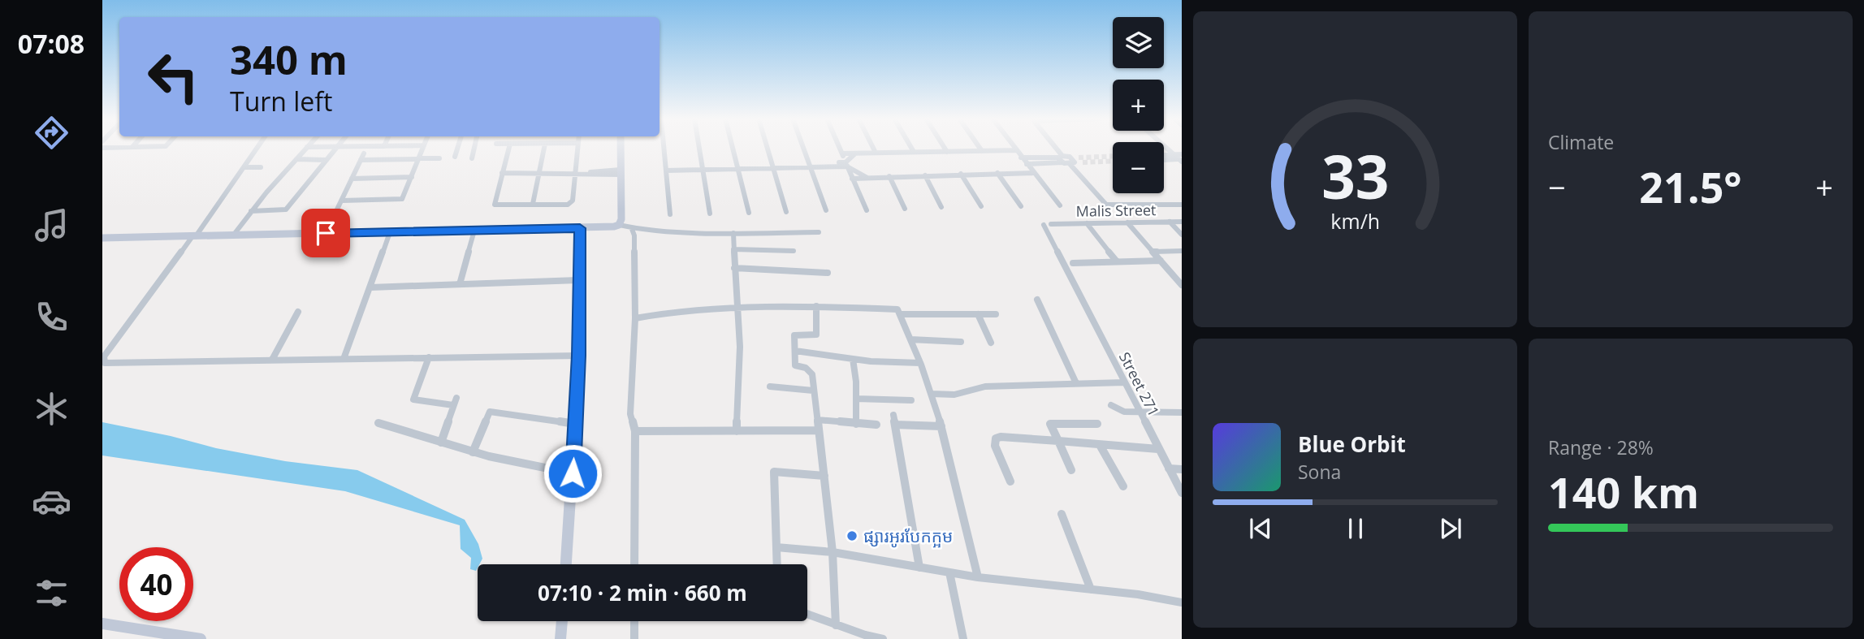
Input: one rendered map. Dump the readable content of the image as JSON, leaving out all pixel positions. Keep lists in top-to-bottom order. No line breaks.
{"streets":{"street":["Malis Street","Street 271"]},"places":["ផ្សារអូរបែកក្អម"],"page":{"tabs":"07:08","tile":["Climate",["Range · 28%","140 km"]],"map_buttons":["+","−"],"turn":["340 m","Turn left"],"heat":["−","21.5°","+"],"song":["Blue Orbit","Sona"],"limit":"40","trip":"07:10 · 2 min · 660 m","gauge":["33","km/h"]}}
